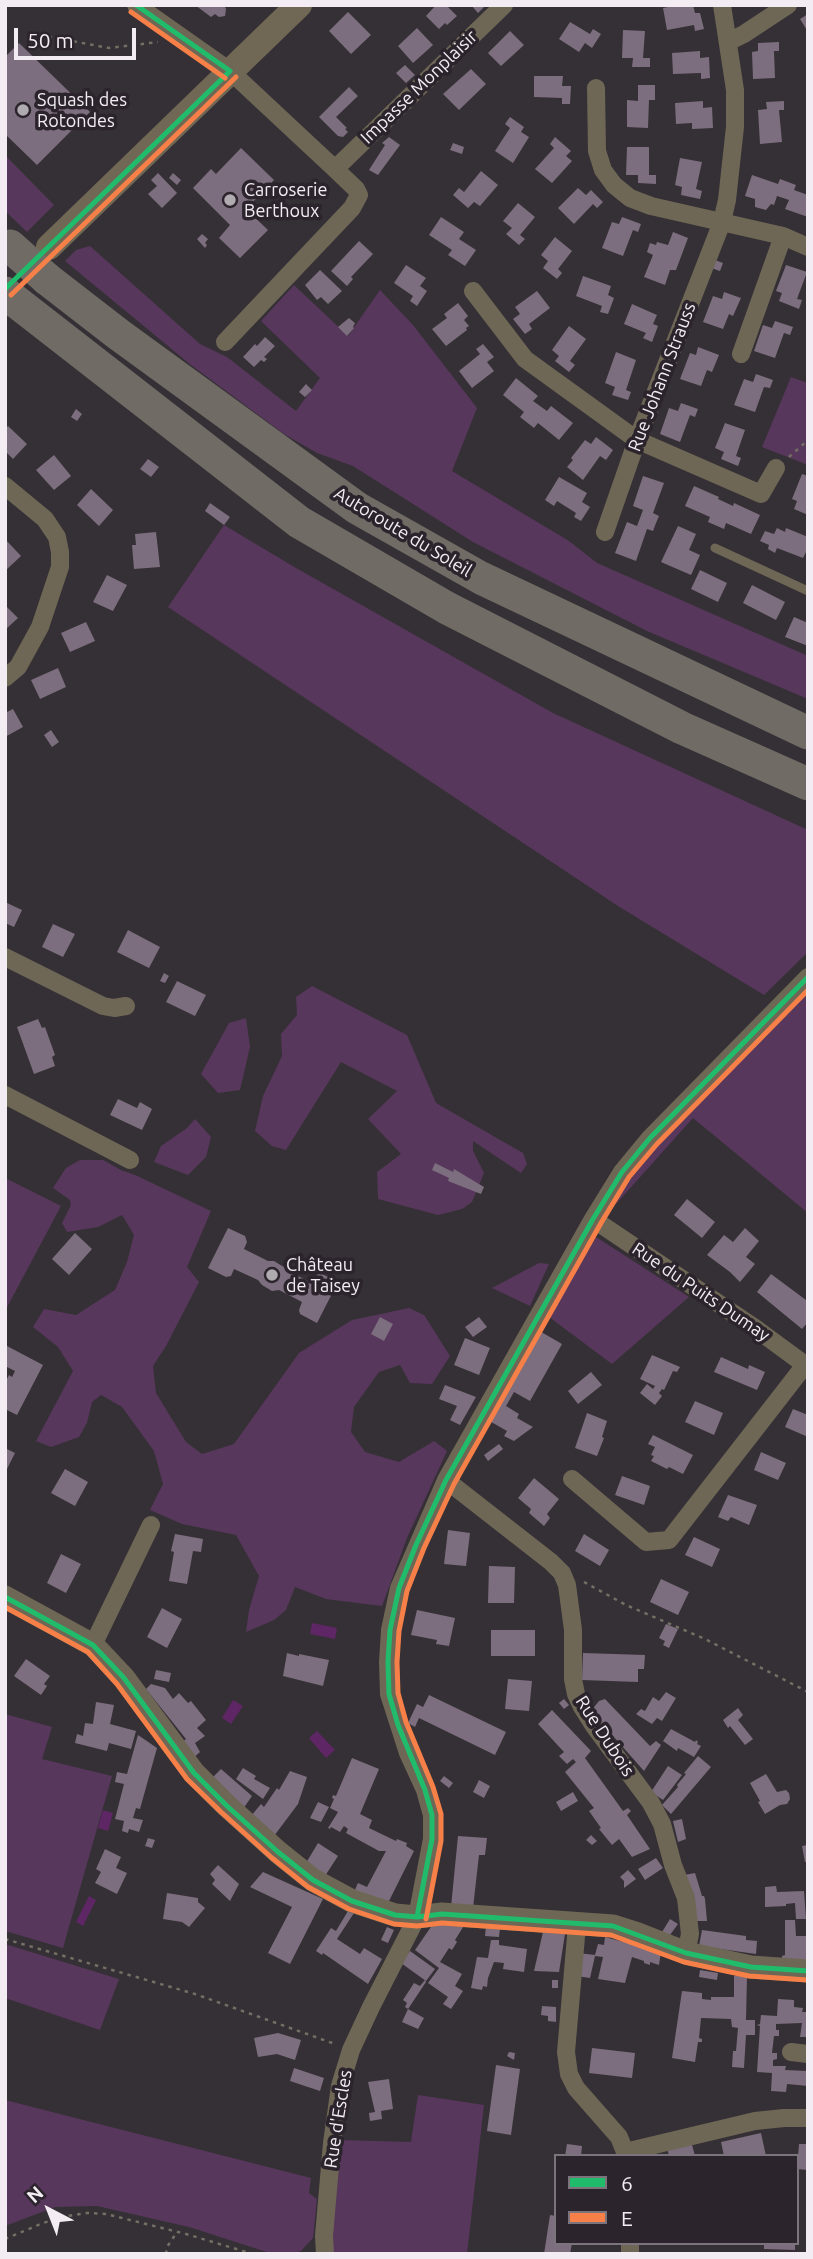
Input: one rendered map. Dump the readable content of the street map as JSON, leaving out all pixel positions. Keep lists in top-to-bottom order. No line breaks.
{"streets":{"highway":["Autoroute du Soleil"],"street":["Impasse Monplaisir","Rue Johann Strauss","Rue du Puits Dumay","Rue Dubois","Rue d'Escles"]},"crossings":[["Rue du Puits Dumay","Rue d'Escles"]],"places":["Squash des Rotondes","Carroserie Berthoux","Château de Taisey"],"lines":["transit line 6","transit line E"],"legend":["6","E"],"scale_bar":"50 m","north":"top left"}
